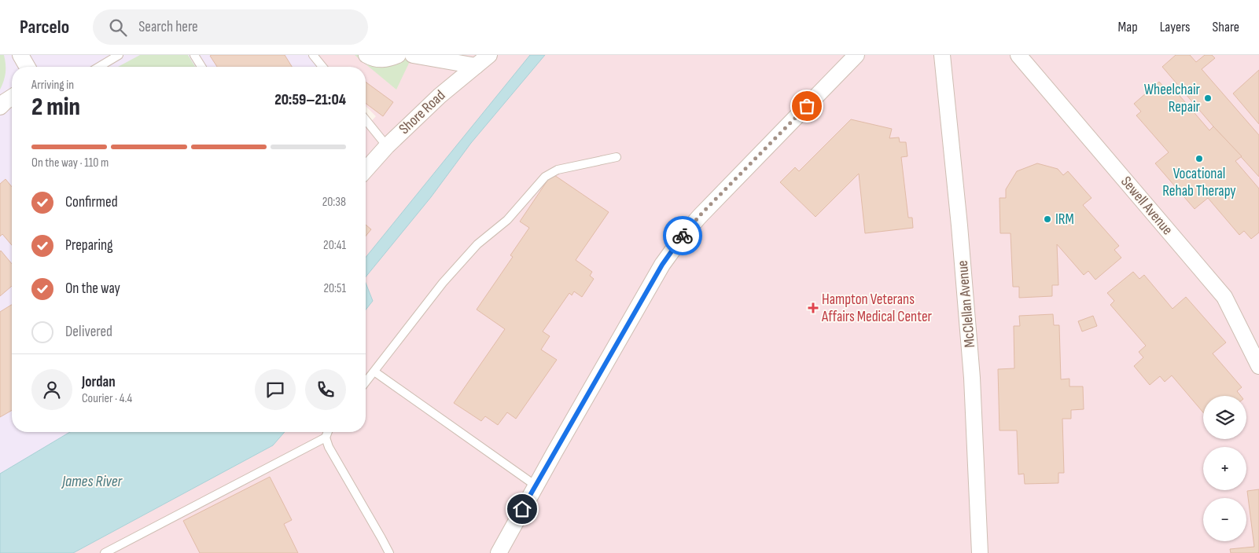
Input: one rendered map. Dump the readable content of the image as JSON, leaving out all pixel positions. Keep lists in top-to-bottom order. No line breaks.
{"streets":{"street":["Shore Road","Sewell Avenue","McClellan Avenue"]},"water":["James River"],"places":{"other":["Wheelchair Repair","Vocational Rehab Therapy","IRM"],"health":["Hampton Veterans Affairs Medical Center"]},"page":{"header":"Parcelo","search":"Search here","nav":["Map","Layers","Share"],"heading":["2 min","Arriving in","20:59–21:04"],"panel":["Jordan","Courier · 4.4"],"bar":"On the way · 110 m","list":[["Confirmed","20:38"],["Preparing","20:41"],["On the way","20:51"],"Delivered"],"map_buttons":["+","−"]}}
